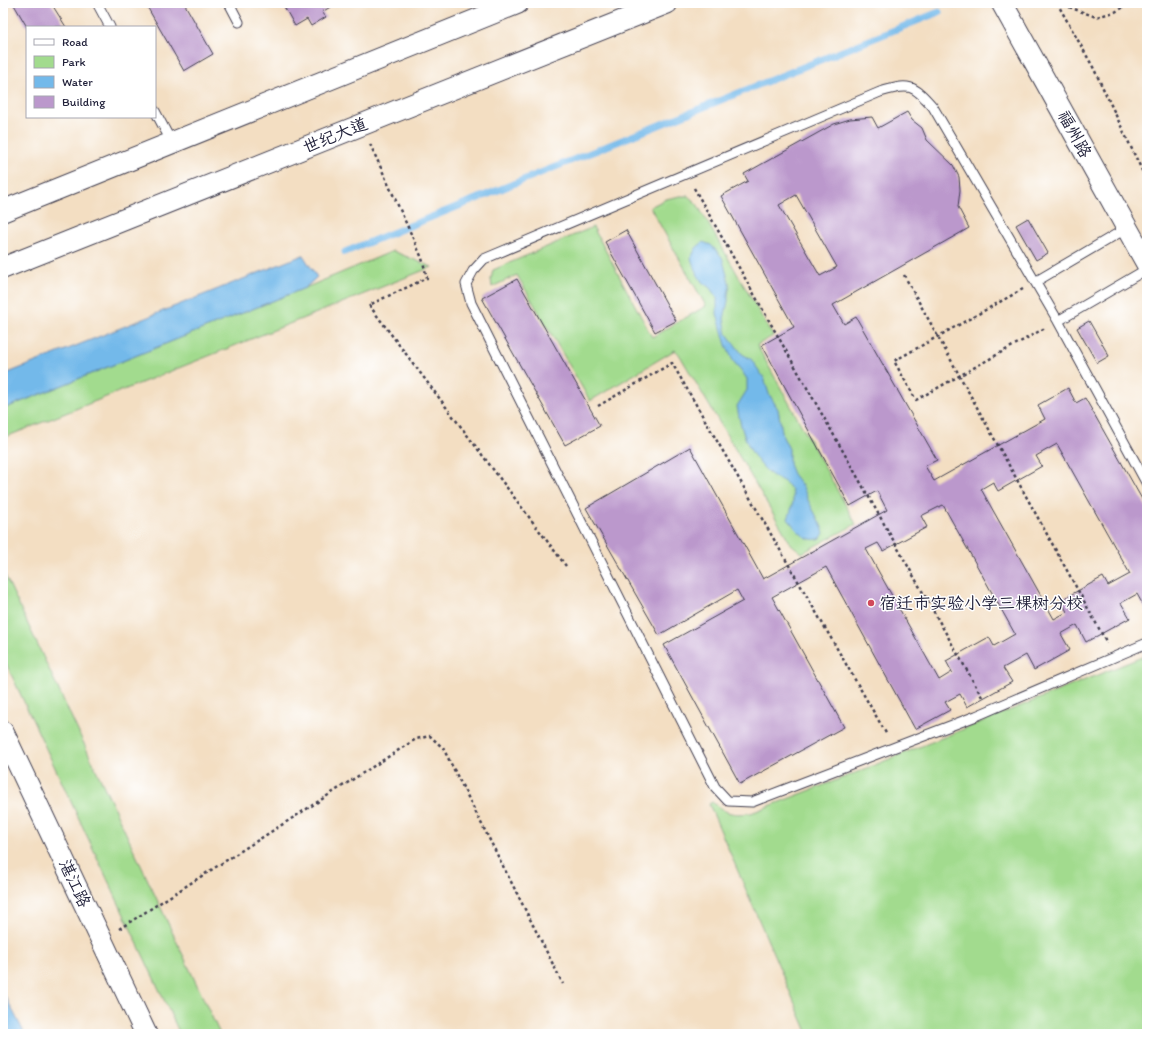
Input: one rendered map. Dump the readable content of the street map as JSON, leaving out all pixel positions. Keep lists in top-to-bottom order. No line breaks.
{"streets":{"street":["福州路","世纪大道","湛江路"]},"places":["宿迁市实验小学三棵树分校"],"legend":["Road","Park","Water","Building"]}
